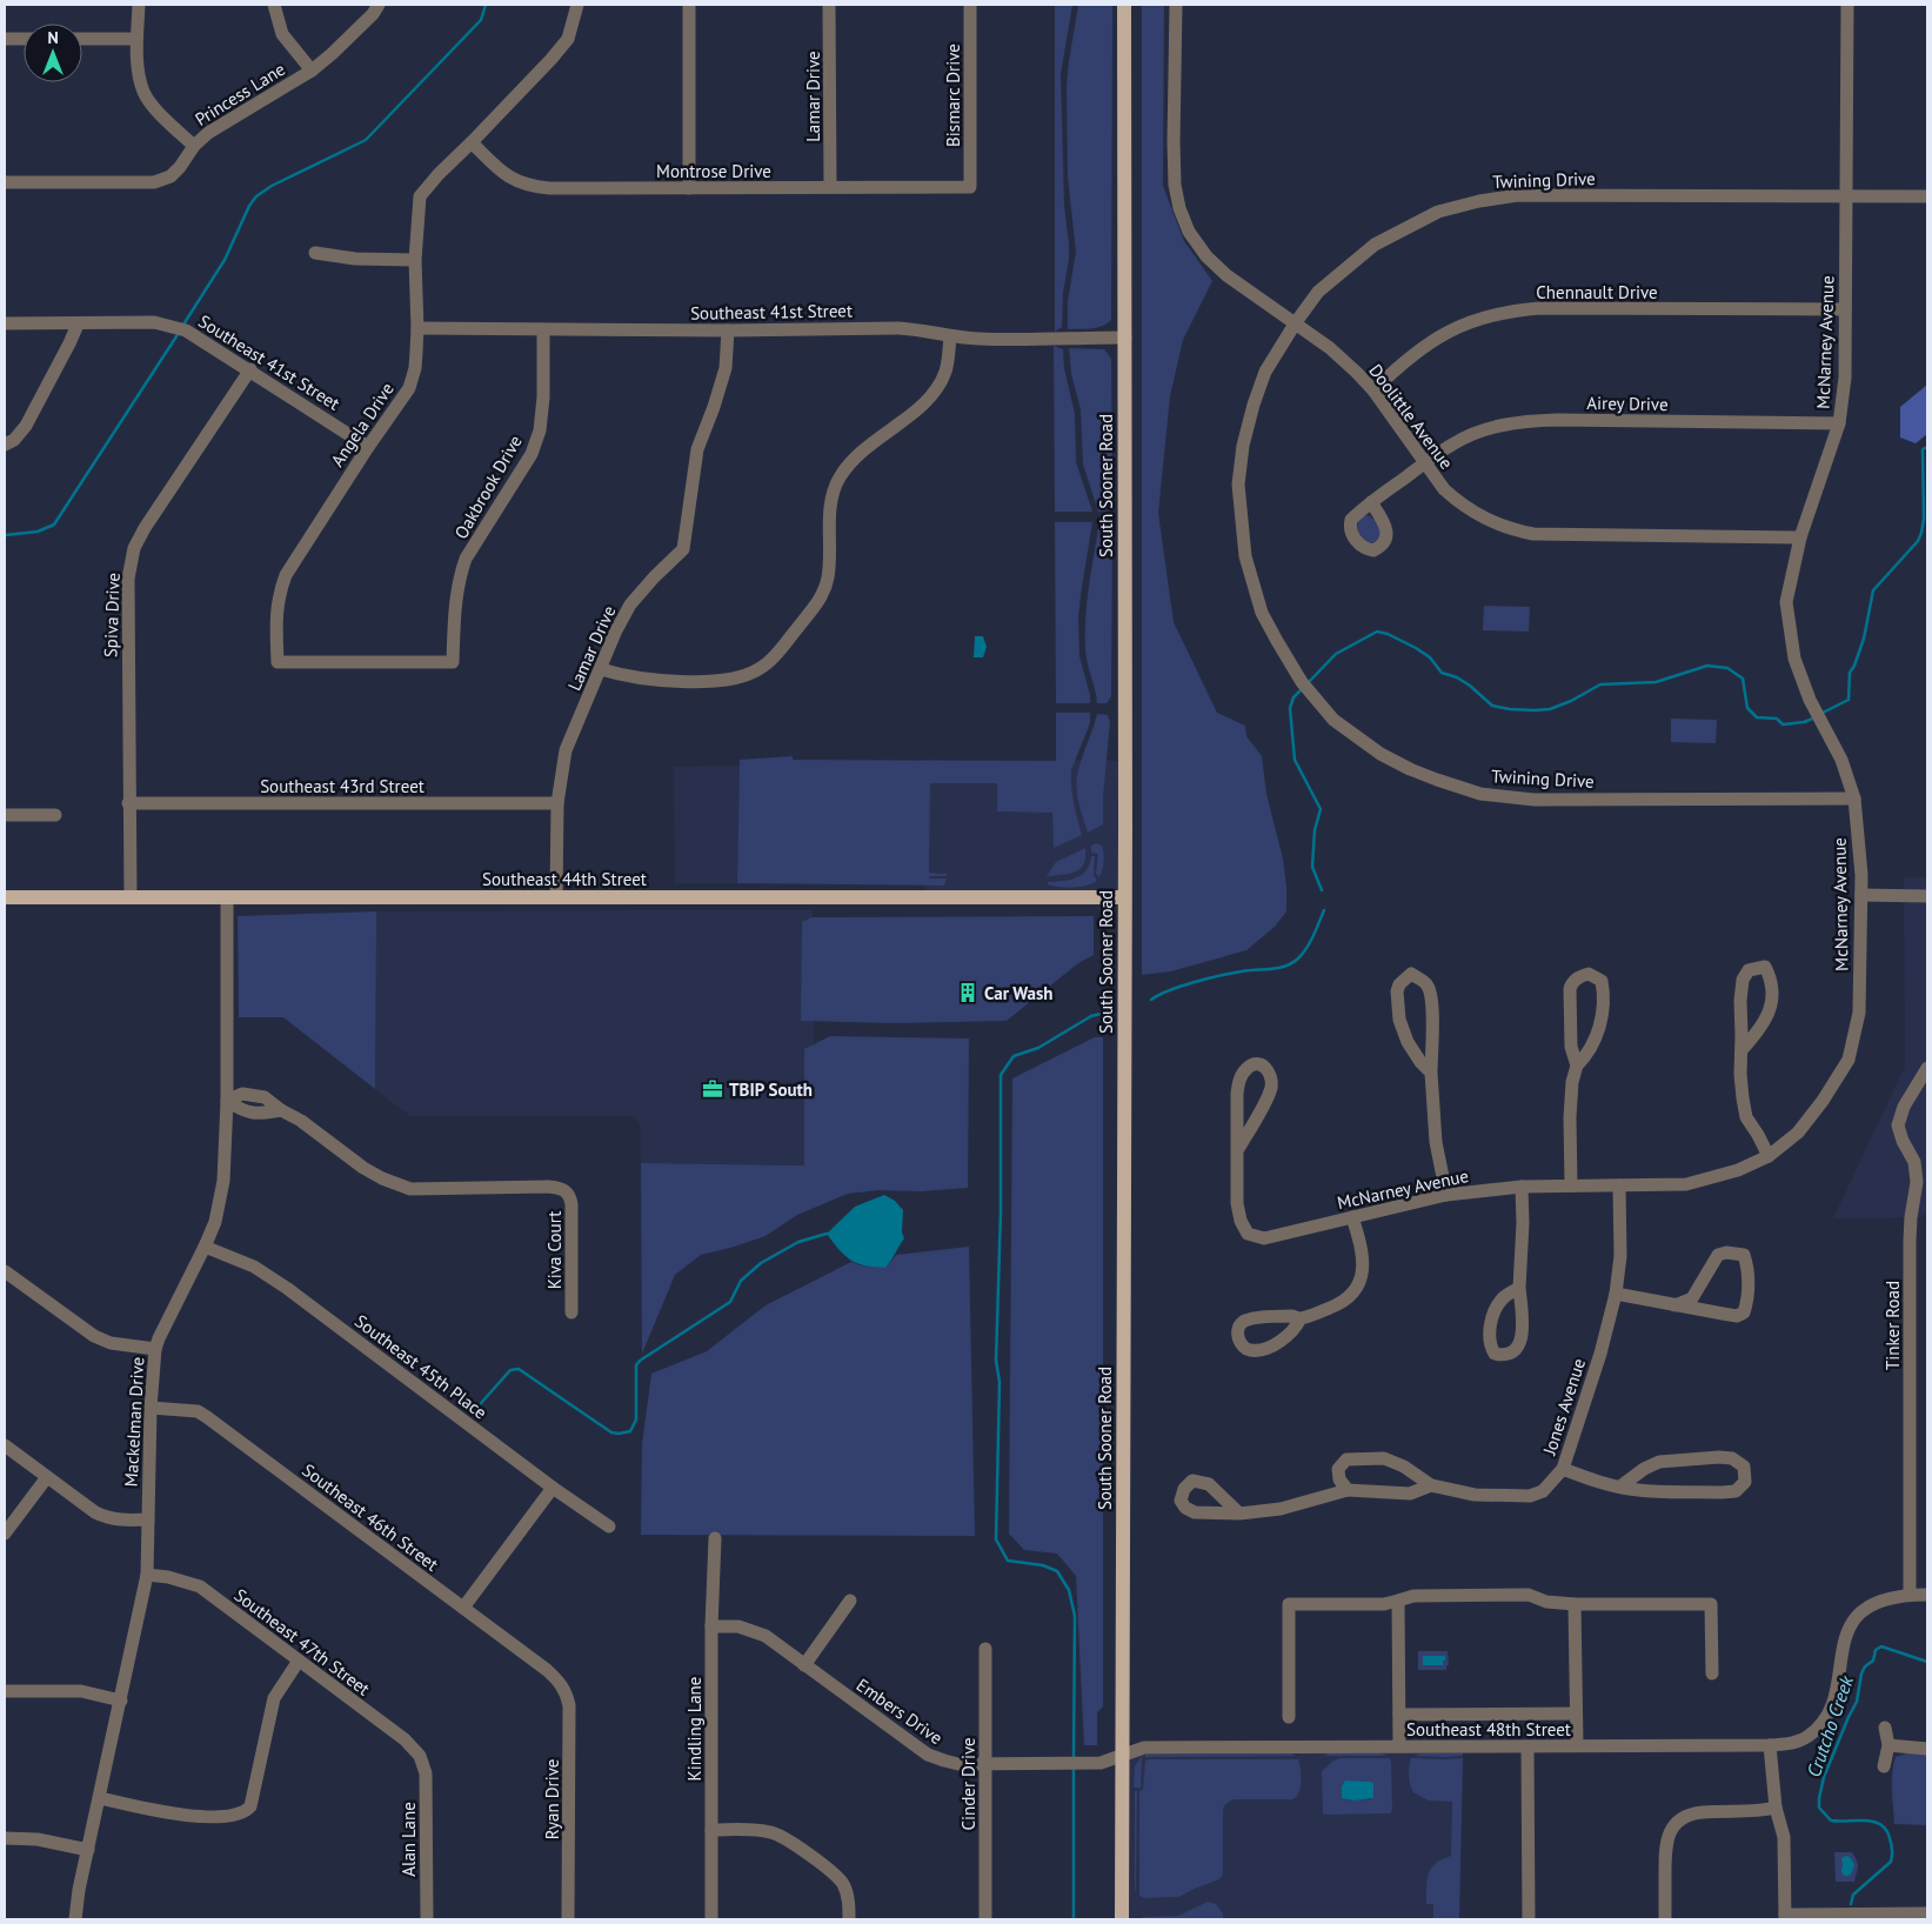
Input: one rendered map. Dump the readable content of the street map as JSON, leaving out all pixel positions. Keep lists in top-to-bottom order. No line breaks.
{"streets":{"main road":["South Sooner Road","Southeast 44th Street"],"street":["Princess Lane","Bismarc Drive","Lamar Drive","Montrose Drive","Twining Drive","Chennault Drive","Southeast 41st Street","McNarney Avenue","Airey Drive","Doolittle Avenue","Angela Drive","Oakbrook Drive","Spiva Drive","Southeast 43rd Street","Kiva Court","Tinker Road","Southeast 45th Place","Jones Avenue","Mackelman Drive","Southeast 46th Street","Southeast 47th Street","Embers Drive","Kindling Lane","Southeast 48th Street","Cinder Drive","Ryan Drive","Alan Lane"]},"crossings":[["Bismarc Drive","Montrose Drive"],["Lamar Drive","Montrose Drive"],["Lamar Drive","Southeast 41st Street"],["Lamar Drive","Southeast 43rd Street"],["Lamar Drive","Southeast 44th Street"],["Montrose Drive","Angela Drive"],["Twining Drive","McNarney Avenue"],["Twining Drive","Doolittle Avenue"],["Chennault Drive","McNarney Avenue"],["Chennault Drive","Doolittle Avenue"],["Southeast 41st Street","Angela Drive"],["Southeast 41st Street","South Sooner Road"],["Southeast 41st Street","Oakbrook Drive"],["Southeast 41st Street","Spiva Drive"],["McNarney Avenue","Airey Drive"],["McNarney Avenue","Doolittle Avenue"],["McNarney Avenue","Jones Avenue"],["Airey Drive","Doolittle Avenue"],["Angela Drive","Oakbrook Drive"],["South Sooner Road","Southeast 44th Street"],["South Sooner Road","Embers Drive"],["South Sooner Road","Southeast 48th Street"],["Spiva Drive","Southeast 43rd Street"],["Spiva Drive","Southeast 44th Street"],["Southeast 44th Street","Mackelman Drive"],["Tinker Road","Southeast 48th Street"],["Southeast 45th Place","Mackelman Drive"],["Mackelman Drive","Southeast 46th Street"],["Mackelman Drive","Southeast 47th Street"],["Southeast 46th Street","Ryan Drive"],["Southeast 47th Street","Alan Lane"],["Embers Drive","Kindling Lane"],["Embers Drive","Southeast 48th Street"],["Embers Drive","Cinder Drive"]],"water":["Crutcho Creek"],"places":{"building":["Car Wash"],"office":["TBIP South"]},"north":"top"}
